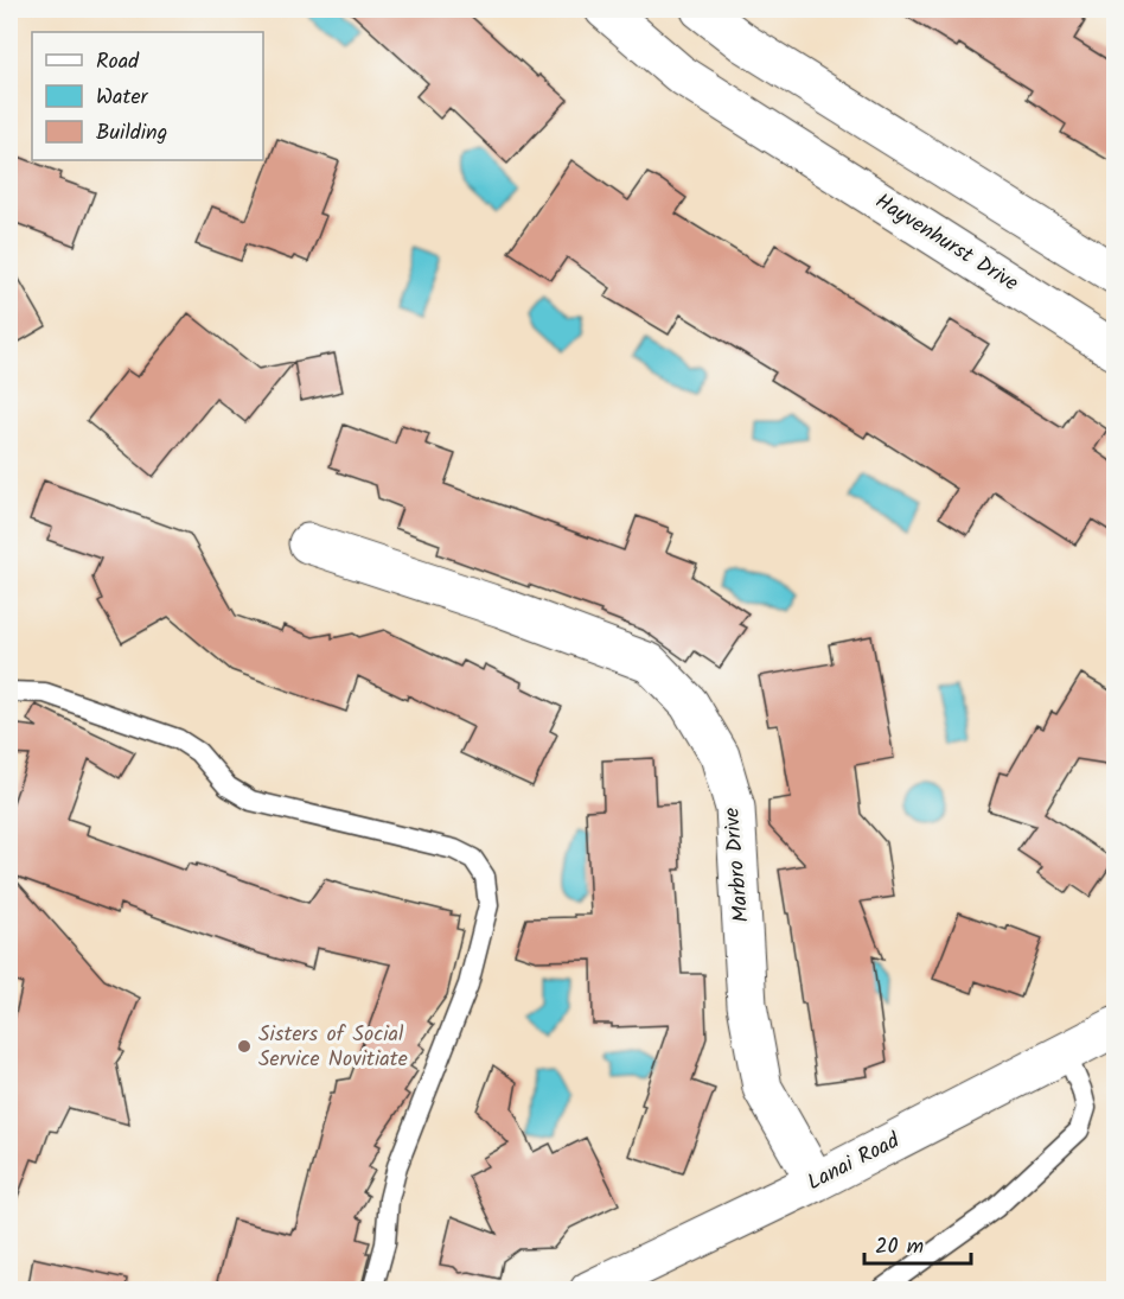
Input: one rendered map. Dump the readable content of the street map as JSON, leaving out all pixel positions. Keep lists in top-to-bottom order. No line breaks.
{"streets":{"street":["Hayvenhurst Drive","Marbro Drive","Lanai Road"]},"crossings":[["Marbro Drive","Lanai Road"]],"places":["Sisters of Social Service Novitiate"],"legend":["Road","Water","Building"],"scale_bar":"20 m"}
